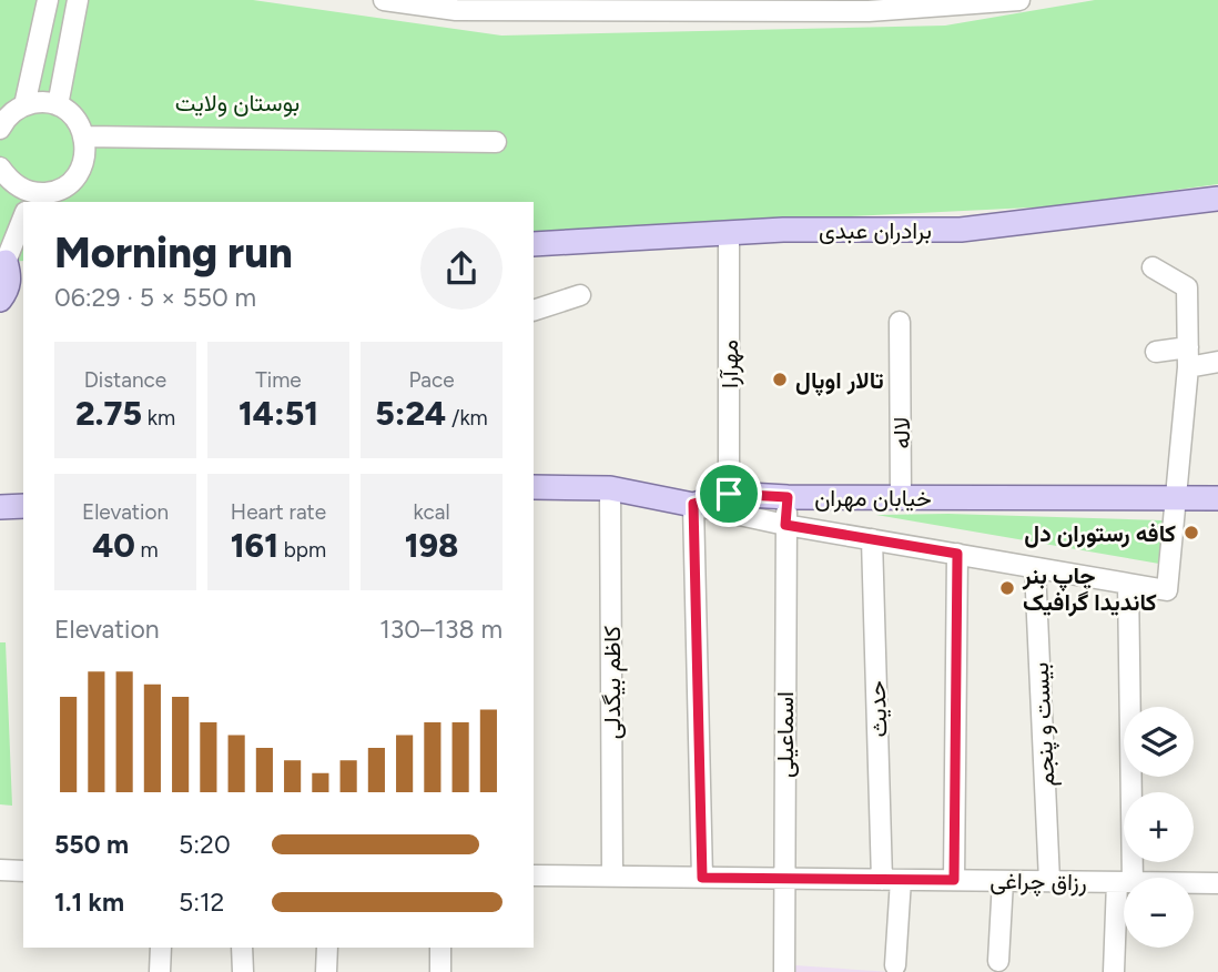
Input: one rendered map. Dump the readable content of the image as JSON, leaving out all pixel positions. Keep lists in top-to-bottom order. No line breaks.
{"streets":{"main road":["برادران عبدی","خیابان مهران"],"street":["مهرآرا","لاله","کاظم بیگدلی","حدیث","بیست و پنجم","اسماعیلی","رزاق چراغی"]},"crossings":[["برادران عبدی","مهرآرا"],["مهرآرا","خیابان مهران"],["لاله","خیابان مهران"],["خیابان مهران","کاظم بیگدلی"],["خیابان مهران","اسماعیلی"],["کاظم بیگدلی","رزاق چراغی"],["حدیث","رزاق چراغی"],["بیست و پنجم","رزاق چراغی"],["اسماعیلی","رزاق چراغی"]],"parks":["بوستان ولایت"],"places":["تالار اوپال","کافه رستوران دل","چاپ بنر کاندیدا گرافیک"],"page":{"heading":["Morning run","06:29 · 5 × 550 m"],"stats":[["Distance","2.75 km"],["Time","14:51"],["Pace","5:24 /km"],["Elevation","40 m"],["Heart rate","161 bpm"],["kcal","198"]],"chart":["Elevation","130–138 m"],"map_buttons":["+","−"],"list":[{"name":"550 m","note":"5:20"},{"name":"1.1 km","note":"5:12"}]}}
